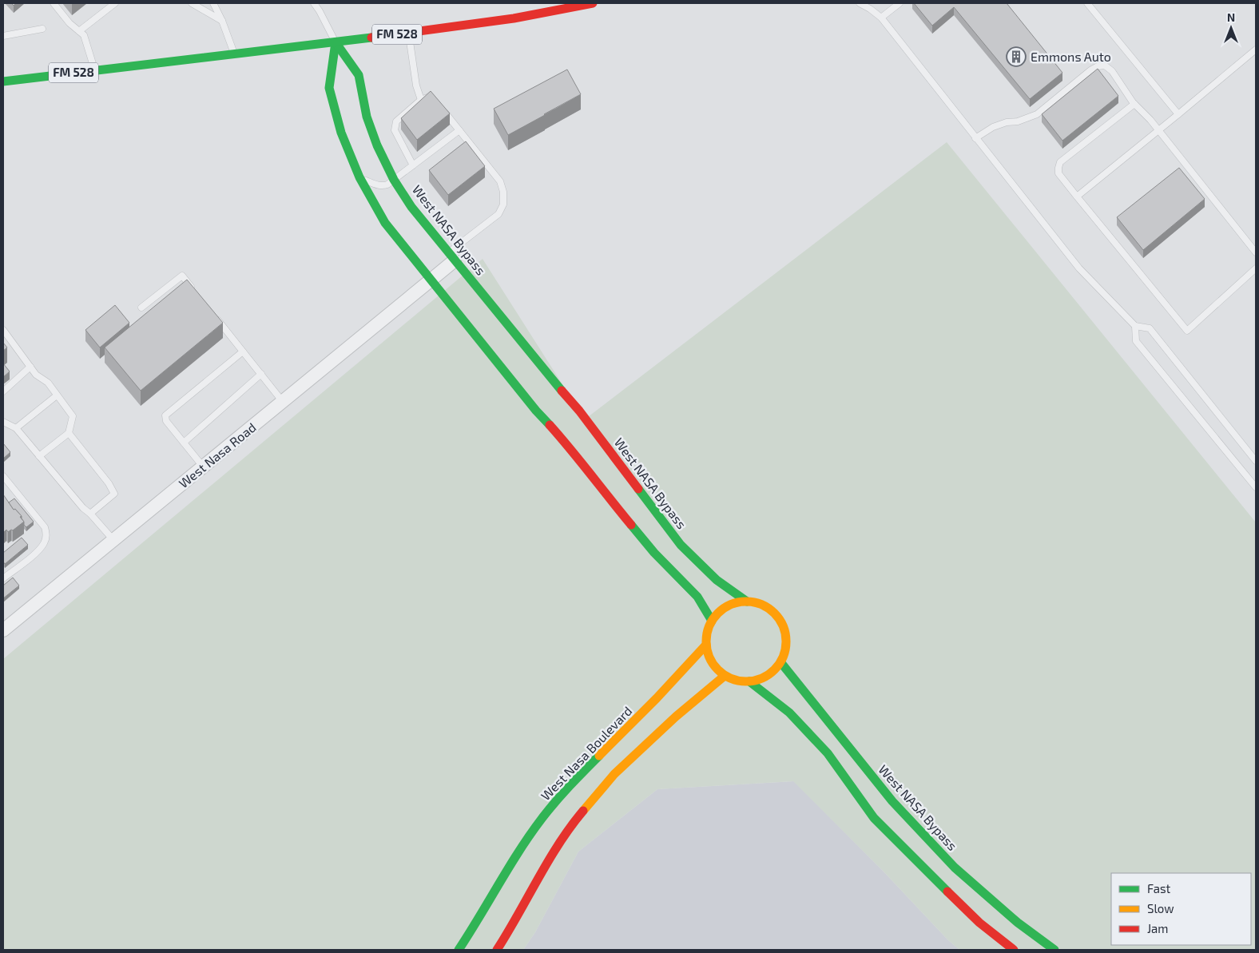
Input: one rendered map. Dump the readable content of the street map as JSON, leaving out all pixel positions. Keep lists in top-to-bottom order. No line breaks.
{"streets":{"street":["FM 528","West NASA Bypass","West Nasa Road","West Nasa Boulevard"]},"crossings":[["FM 528","West NASA Bypass"],["West NASA Bypass","West Nasa Road"],["West NASA Bypass","West Nasa Boulevard"]],"places":{"building":["Emmons Auto"]},"legend":["Fast","Slow","Jam"],"north":"top"}
